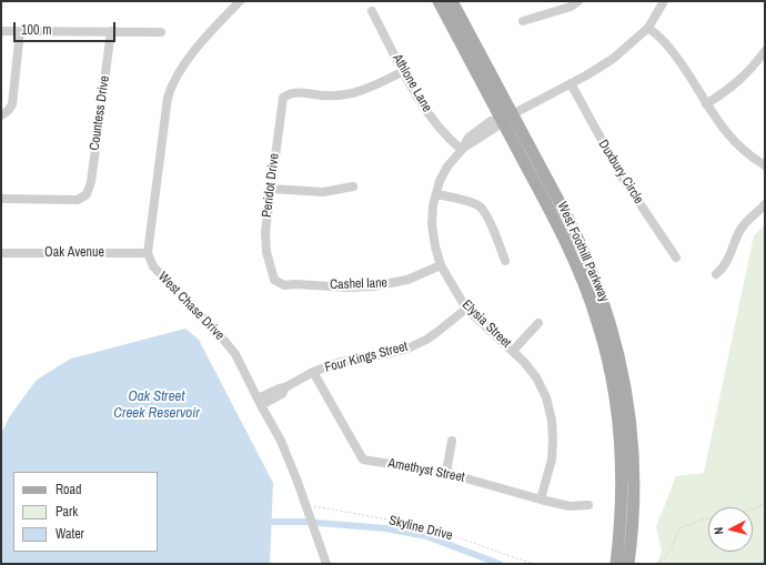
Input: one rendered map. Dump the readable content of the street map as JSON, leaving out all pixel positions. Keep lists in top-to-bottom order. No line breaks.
{"streets":{"main road":["West Foothill Parkway"],"street":["Athlone Lane","Countess Drive","Duxbury Circle","Peridot Drive","Oak Avenue","Cashel lane","West Chase Drive","Elysia Street","Four Kings Street","Amethyst Street"],"path":["Skyline Drive"]},"crossings":[["Athlone Lane","Peridot Drive"],["Athlone Lane","Elysia Street"],["Duxbury Circle","Elysia Street"],["Peridot Drive","Cashel lane"],["West Foothill Parkway","Elysia Street"],["Oak Avenue","West Chase Drive"],["Cashel lane","Elysia Street"],["West Chase Drive","Four Kings Street"],["West Chase Drive","Skyline Drive"],["Elysia Street","Four Kings Street"],["Elysia Street","Amethyst Street"],["Four Kings Street","Amethyst Street"]],"water":["Oak Street Creek Reservoir"],"legend":["Road","Park","Water"],"scale_bar":"100 m","north":"left"}
